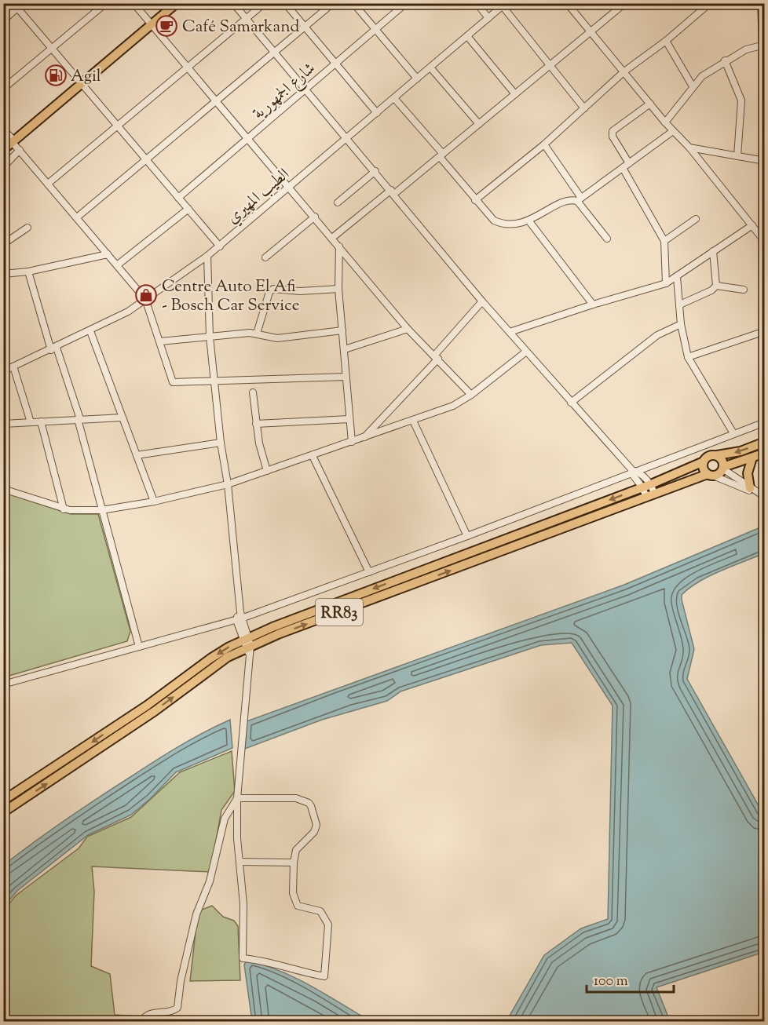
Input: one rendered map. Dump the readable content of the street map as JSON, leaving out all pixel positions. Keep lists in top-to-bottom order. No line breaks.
{"streets":{"main road":["RR83"],"street":["شارع الجمهورية","الطيب المهيري"]},"places":{"cafe":["Café Samarkand"],"fuel station":["Agil"],"shop":["Centre Auto El Afi - Bosch Car Service"]},"scale_bar":"100 m"}
